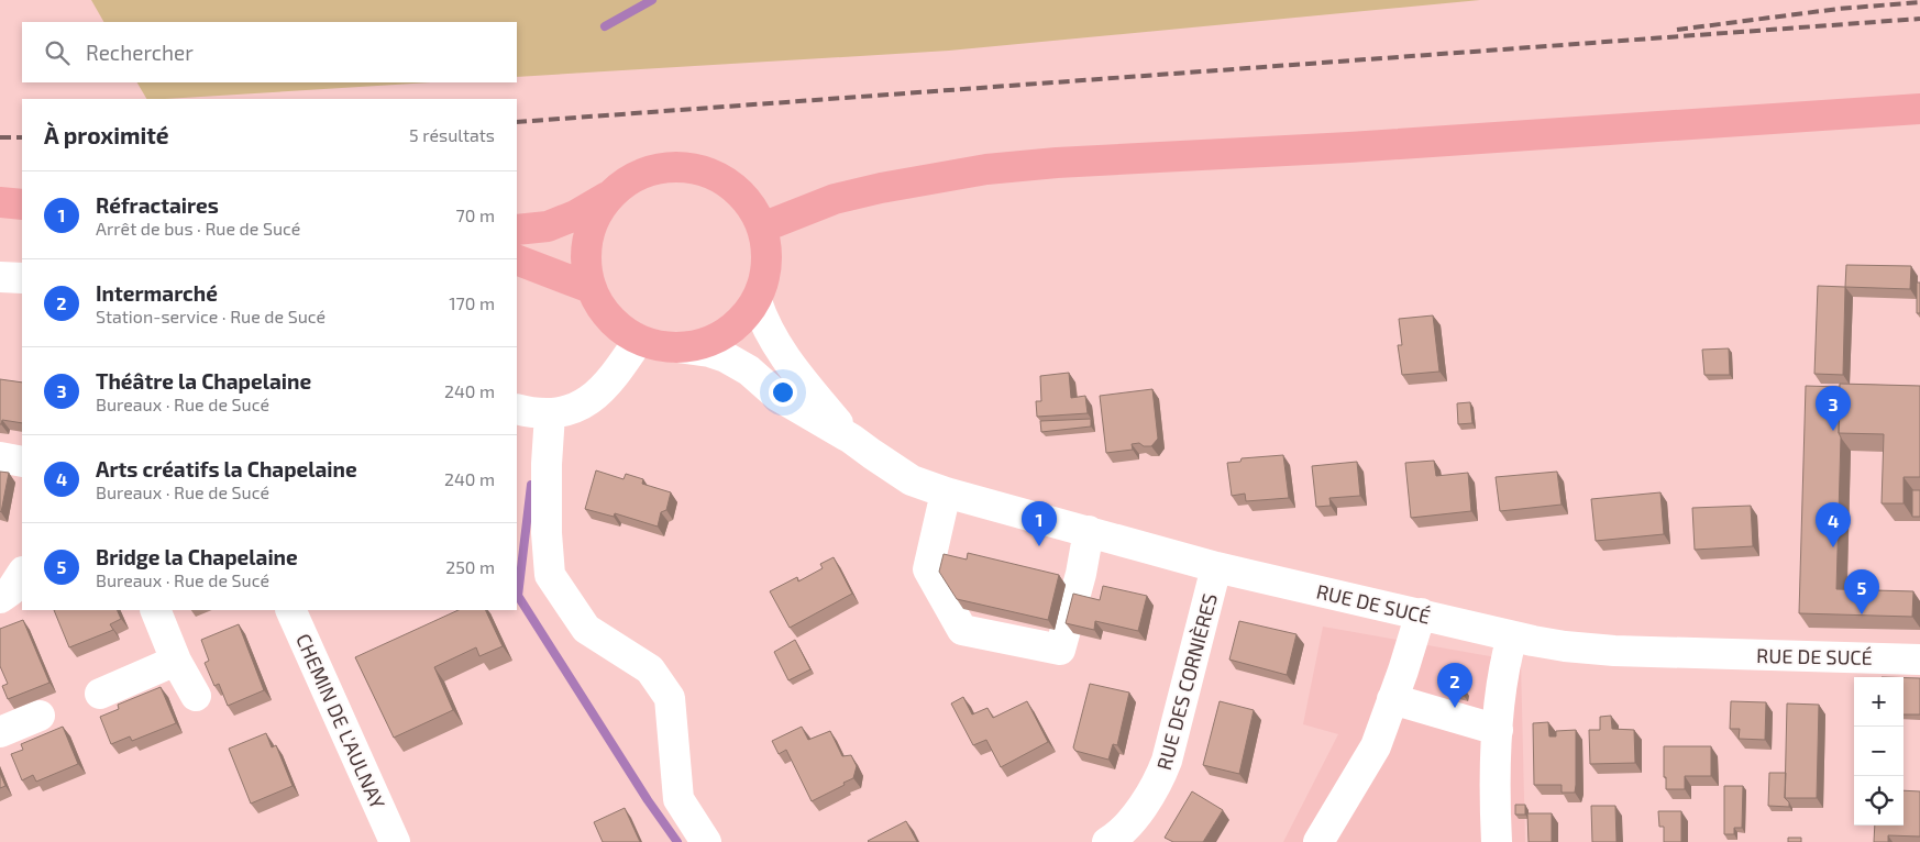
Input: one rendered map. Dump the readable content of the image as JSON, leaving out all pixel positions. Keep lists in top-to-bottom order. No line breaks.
{"streets":{"street":["RUE DE SUCÉ","RUE DES CORNIÈRES","CHEMIN DE L'AULNAY"]},"crossings":[["RUE DE SUCÉ","RUE DES CORNIÈRES"]],"page":{"search":"Rechercher","heading":["À proximité","5 résultats"],"list":[{"mark":"1","name":"Réfractaires","note":"Arrêt de bus · Rue de Sucé","value":"70 m"},{"mark":"2","name":"Intermarché","note":"Station-service · Rue de Sucé","value":"170 m"},{"mark":"3","name":"Théâtre la Chapelaine","note":"Bureaux · Rue de Sucé","value":"240 m"},{"mark":"4","name":"Arts créatifs la Chapelaine","note":"Bureaux · Rue de Sucé","value":"240 m"},{"mark":"5","name":"Bridge la Chapelaine","note":"Bureaux · Rue de Sucé","value":"250 m"}],"pins":["3","1","4","5","2"],"map_buttons":["+","−"]}}
